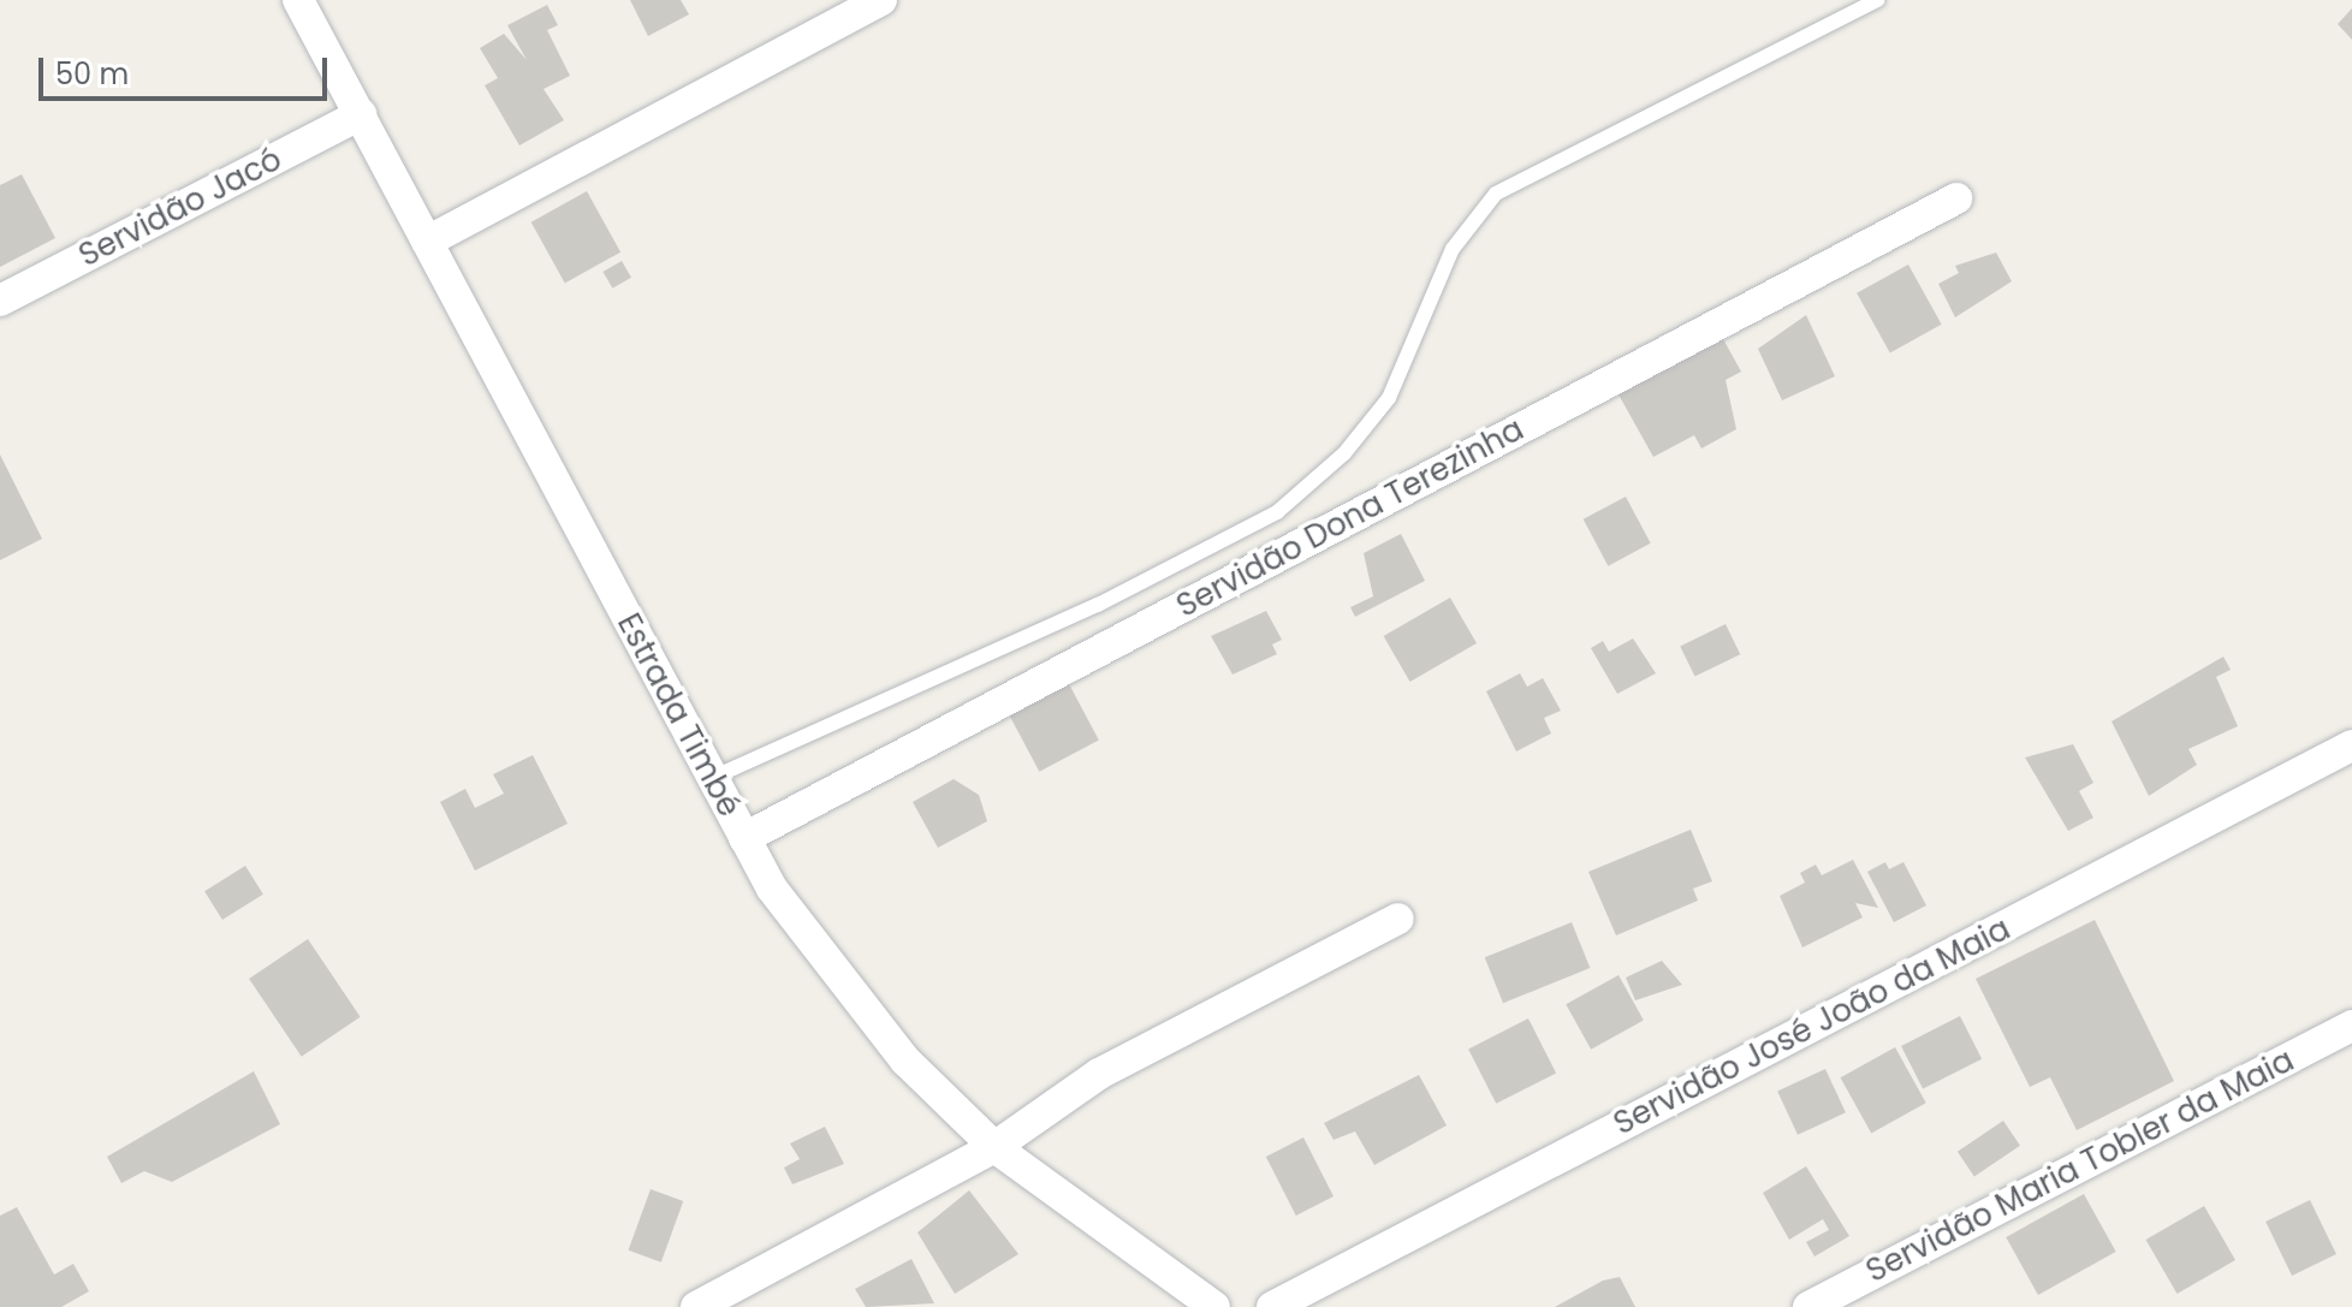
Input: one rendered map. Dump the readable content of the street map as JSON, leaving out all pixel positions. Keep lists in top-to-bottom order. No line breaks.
{"streets":{"street":["Servidão Jacó","Servidão Dona Terezinha","Estrada Timbé","Servidão José João da Maia","Servidão Maria Tobler da Maia"]},"crossings":[["Servidão Jacó","Estrada Timbé"],["Servidão Dona Terezinha","Estrada Timbé"]],"scale_bar":"50 m"}
